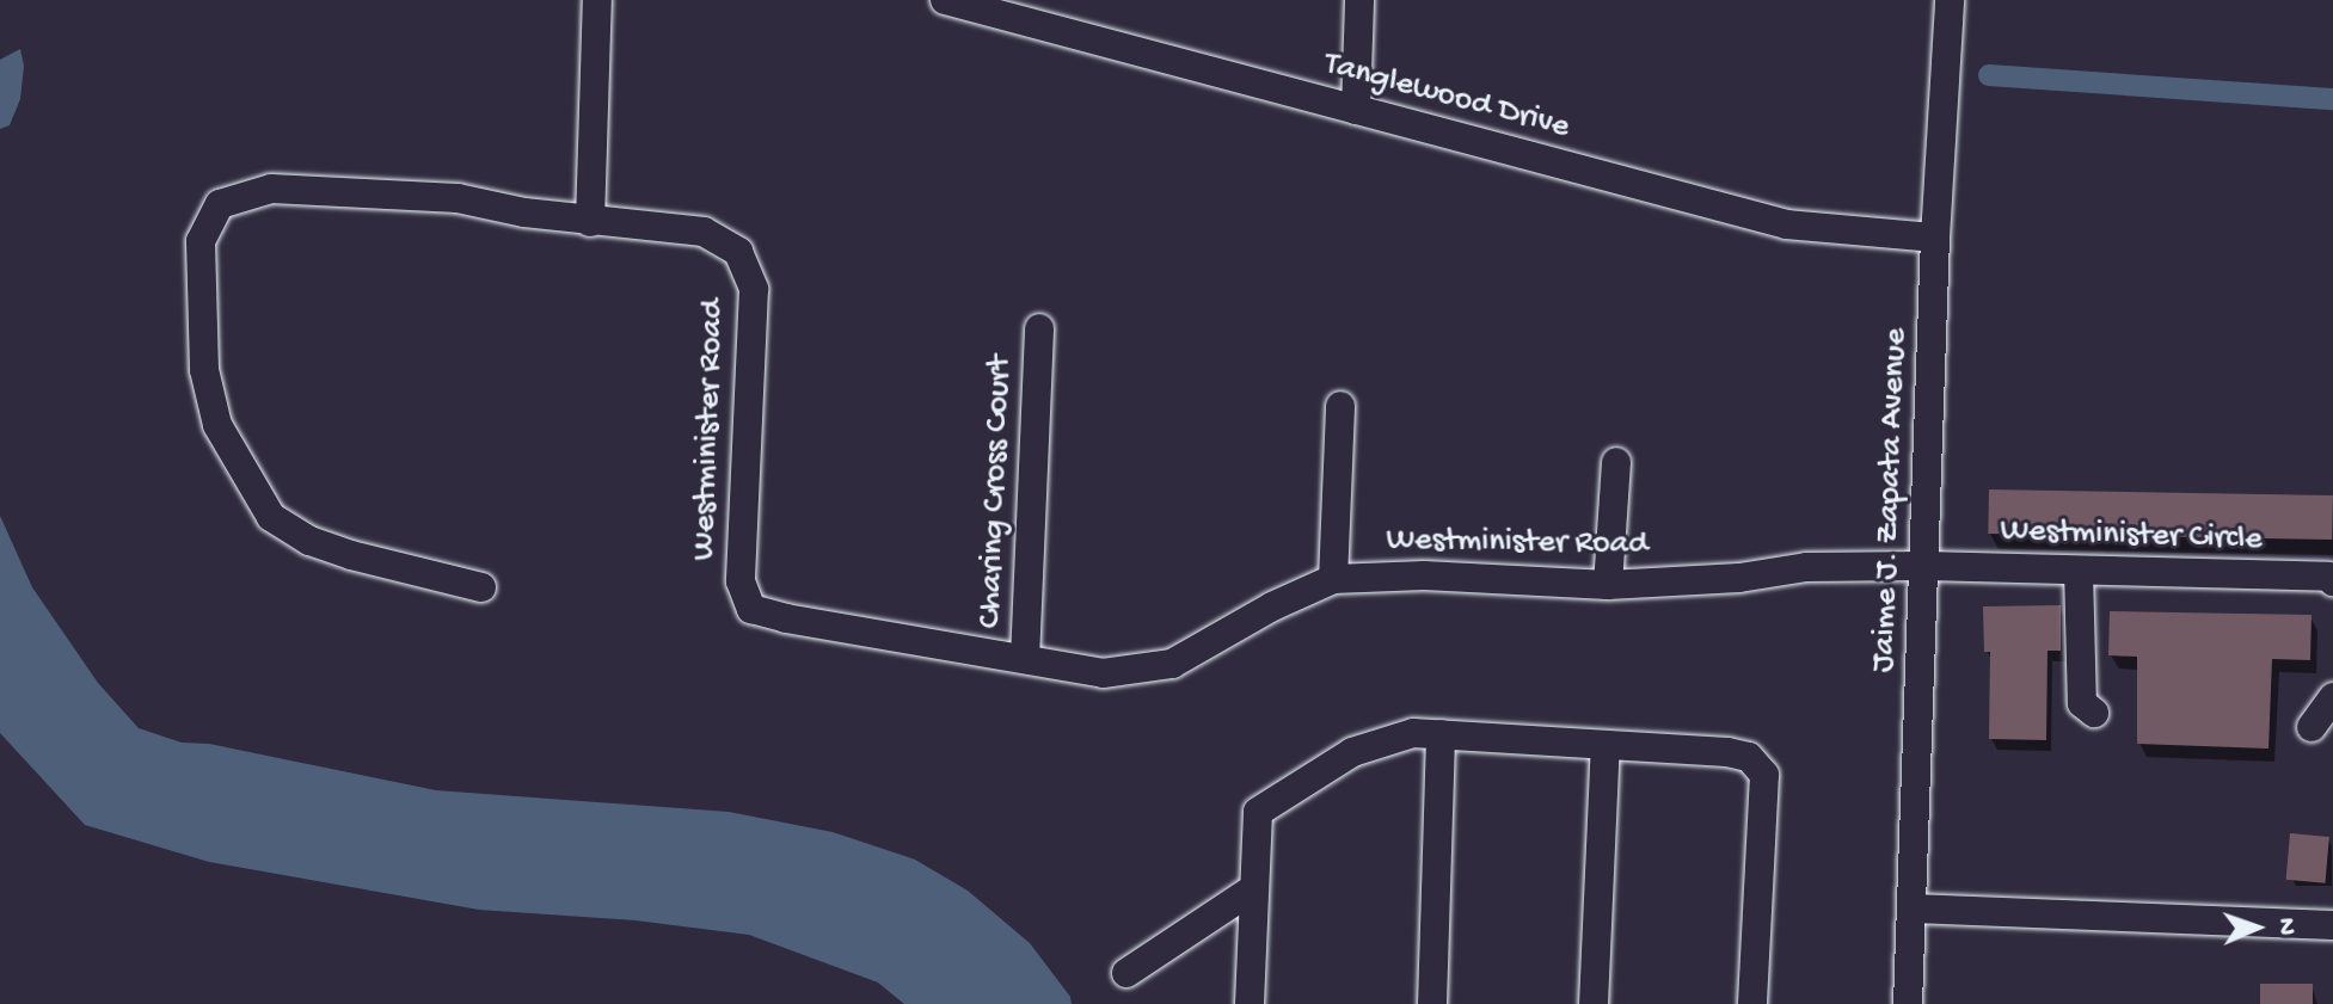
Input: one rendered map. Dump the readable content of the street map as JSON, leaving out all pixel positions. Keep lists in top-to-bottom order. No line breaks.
{"streets":{"street":["Tanglewood Drive","Westminister Road","Charing Cross Court","Jaime J. Zapata Avenue","Westminister Circle"]},"crossings":[["Tanglewood Drive","Jaime J. Zapata Avenue"],["Westminister Road","Charing Cross Court"],["Westminister Road","Jaime J. Zapata Avenue"],["Westminister Road","Westminister Circle"],["Jaime J. Zapata Avenue","Westminister Circle"]],"north":"right"}
